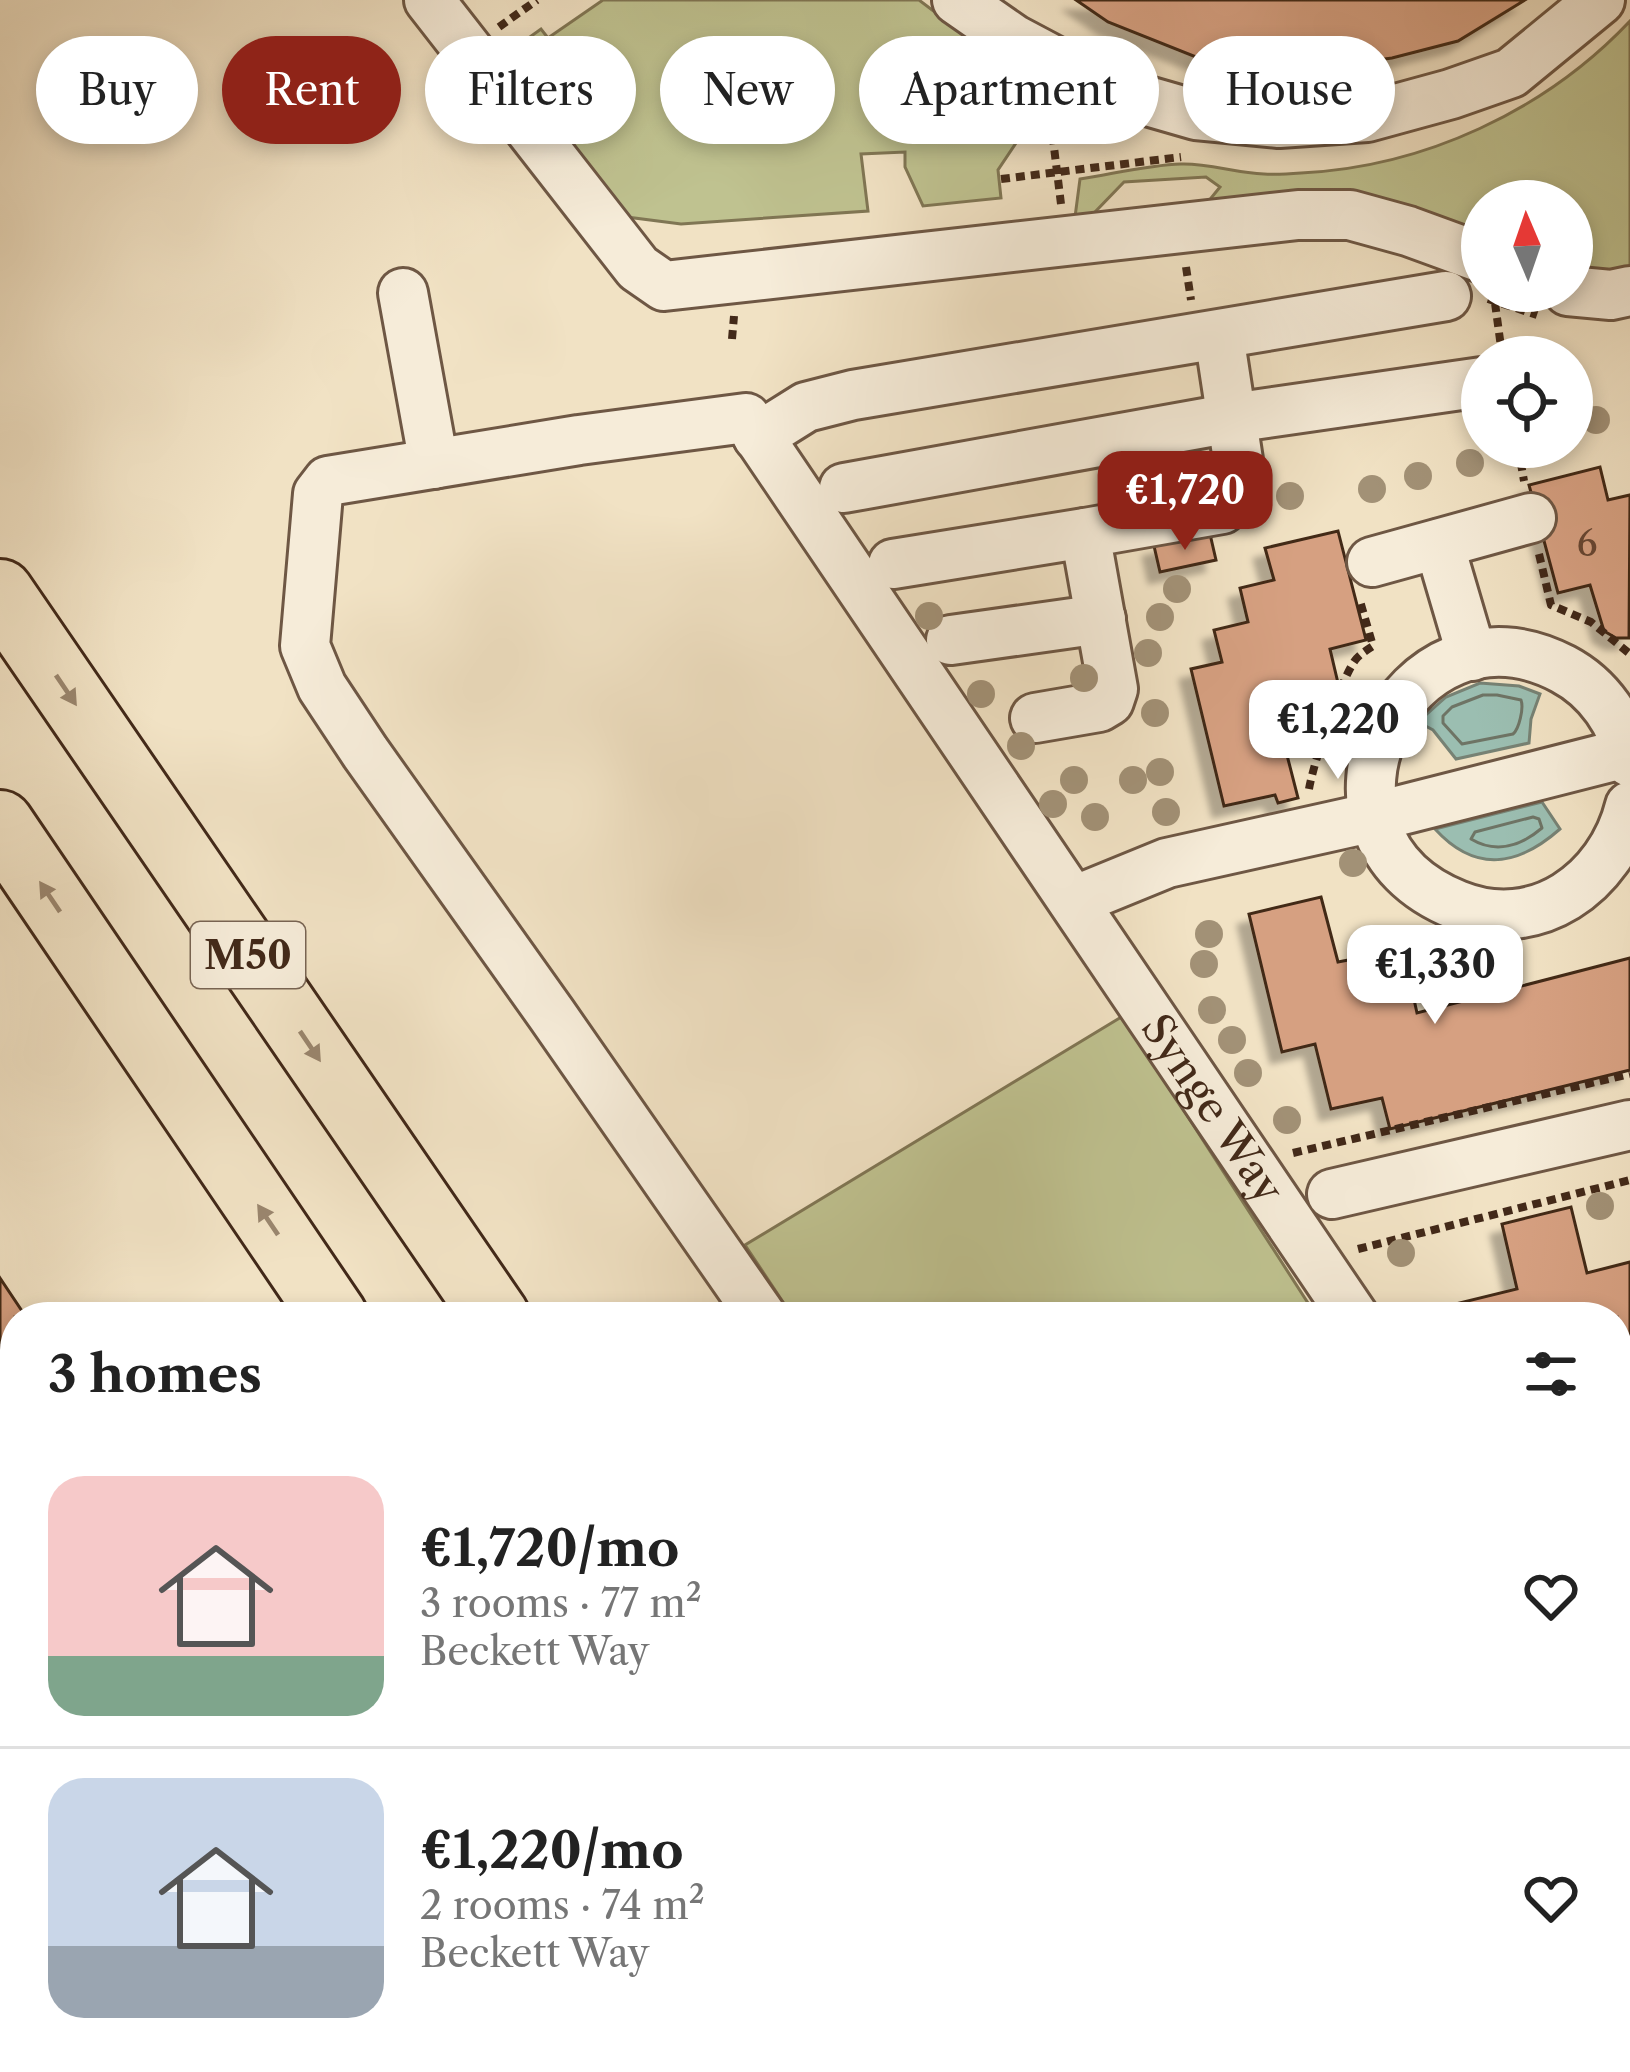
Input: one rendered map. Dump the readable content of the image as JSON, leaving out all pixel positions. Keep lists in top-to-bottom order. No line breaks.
{"streets":{"highway":["M50"],"street":["Synge Way"]},"house_numbers":["6"],"north":"top","page":{"chip":["Buy","Rent","Filters","New","Apartment","House"],"price":["€1,720","€1,220","€1,330"],"heading":"3 homes","list":[{"name":"€1,720/mo","note":"3 rooms · 77 m² · Beckett Way"},{"name":"€1,220/mo","note":"2 rooms · 74 m² · Beckett Way"}]}}
